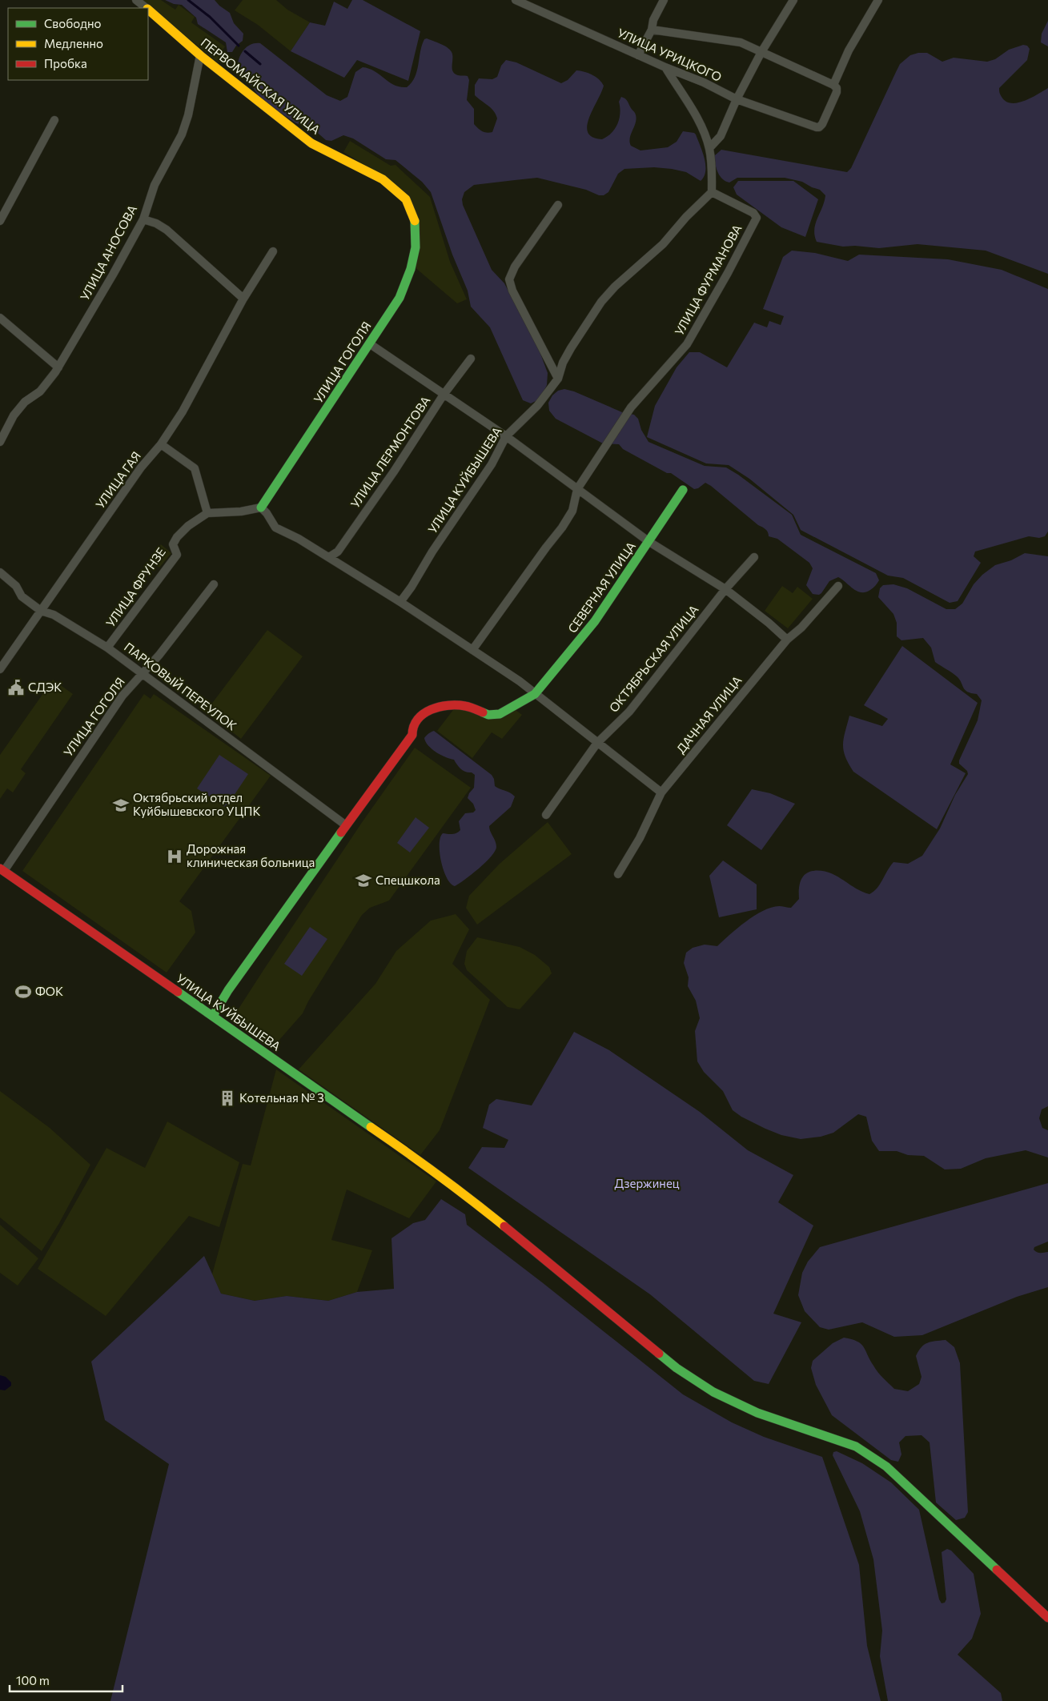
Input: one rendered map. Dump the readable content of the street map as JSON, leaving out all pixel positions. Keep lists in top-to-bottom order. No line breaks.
{"streets":{"street":["УЛИЦА УРИЦКОГО","ПЕРВОМАЙСКАЯ УЛИЦА","УЛИЦА АНОСОВА","УЛИЦА ФУРМАНОВА","УЛИЦА ГОГОЛЯ","УЛИЦА ЛЕРМОНТОВА","УЛИЦА ГАЯ","УЛИЦА КУЙБЫШЕВА","УЛИЦА ФРУНЗЕ","СЕВЕРНАЯ УЛИЦА","ОКТЯБРЬСКАЯ УЛИЦА","ПАРКОВЫЙ ПЕРЕУЛОК","ДАЧНАЯ УЛИЦА"]},"crossings":[["ПЕРВОМАЙСКАЯ УЛИЦА","УЛИЦА АНОСОВА"],["ПЕРВОМАЙСКАЯ УЛИЦА","УЛИЦА ГОГОЛЯ"],["УЛИЦА ГОГОЛЯ","УЛИЦА КУЙБЫШЕВА"],["УЛИЦА ГОГОЛЯ","ПАРКОВЫЙ ПЕРЕУЛОК"],["УЛИЦА ГАЯ","ПАРКОВЫЙ ПЕРЕУЛОК"],["УЛИЦА ФРУНЗЕ","ПАРКОВЫЙ ПЕРЕУЛОК"],["СЕВЕРНАЯ УЛИЦА","ПАРКОВЫЙ ПЕРЕУЛОК"]],"parks":["Дзержинец"],"places":{"public building":["СДЭК"],"school or university":["Октябрьский отдел Куйбышевского УЦПК","Спецшкола"],"hospital":["Дорожная клиническая больница"],"sports":["ФОК"],"building":["Котельная № 3"]},"legend":["Свободно","Медленно","Пробка"],"scale_bar":"100 m"}
